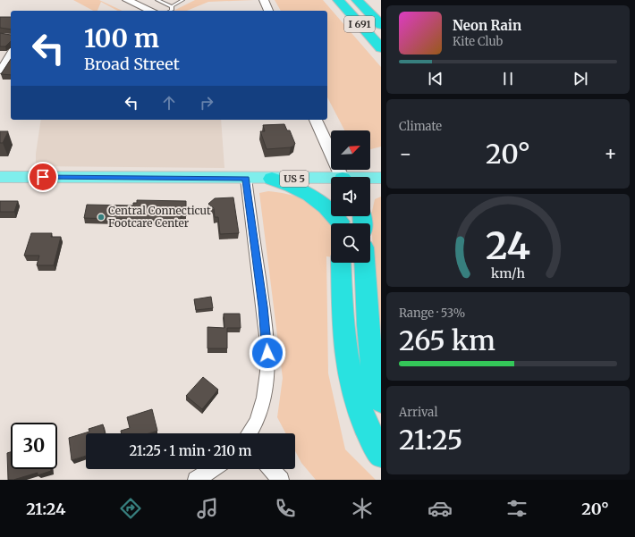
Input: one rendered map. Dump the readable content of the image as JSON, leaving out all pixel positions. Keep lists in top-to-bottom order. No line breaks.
{"streets":{"highway":["I 691"],"main road":["US 5"]},"places":["Central Connecticut Footcare Center"],"north":"top right","page":{"turn":["100 m","Broad Street"],"song":["Neon Rain","Kite Club"],"tile":["Climate",["Range · 53%","265 km"],["Arrival","21:25"]],"heat":["−","20°","+"],"limit":"30","trip":"21:25 · 1 min · 210 m","tabs":["21:24","20°"],"gauge":["24","km/h"]}}
